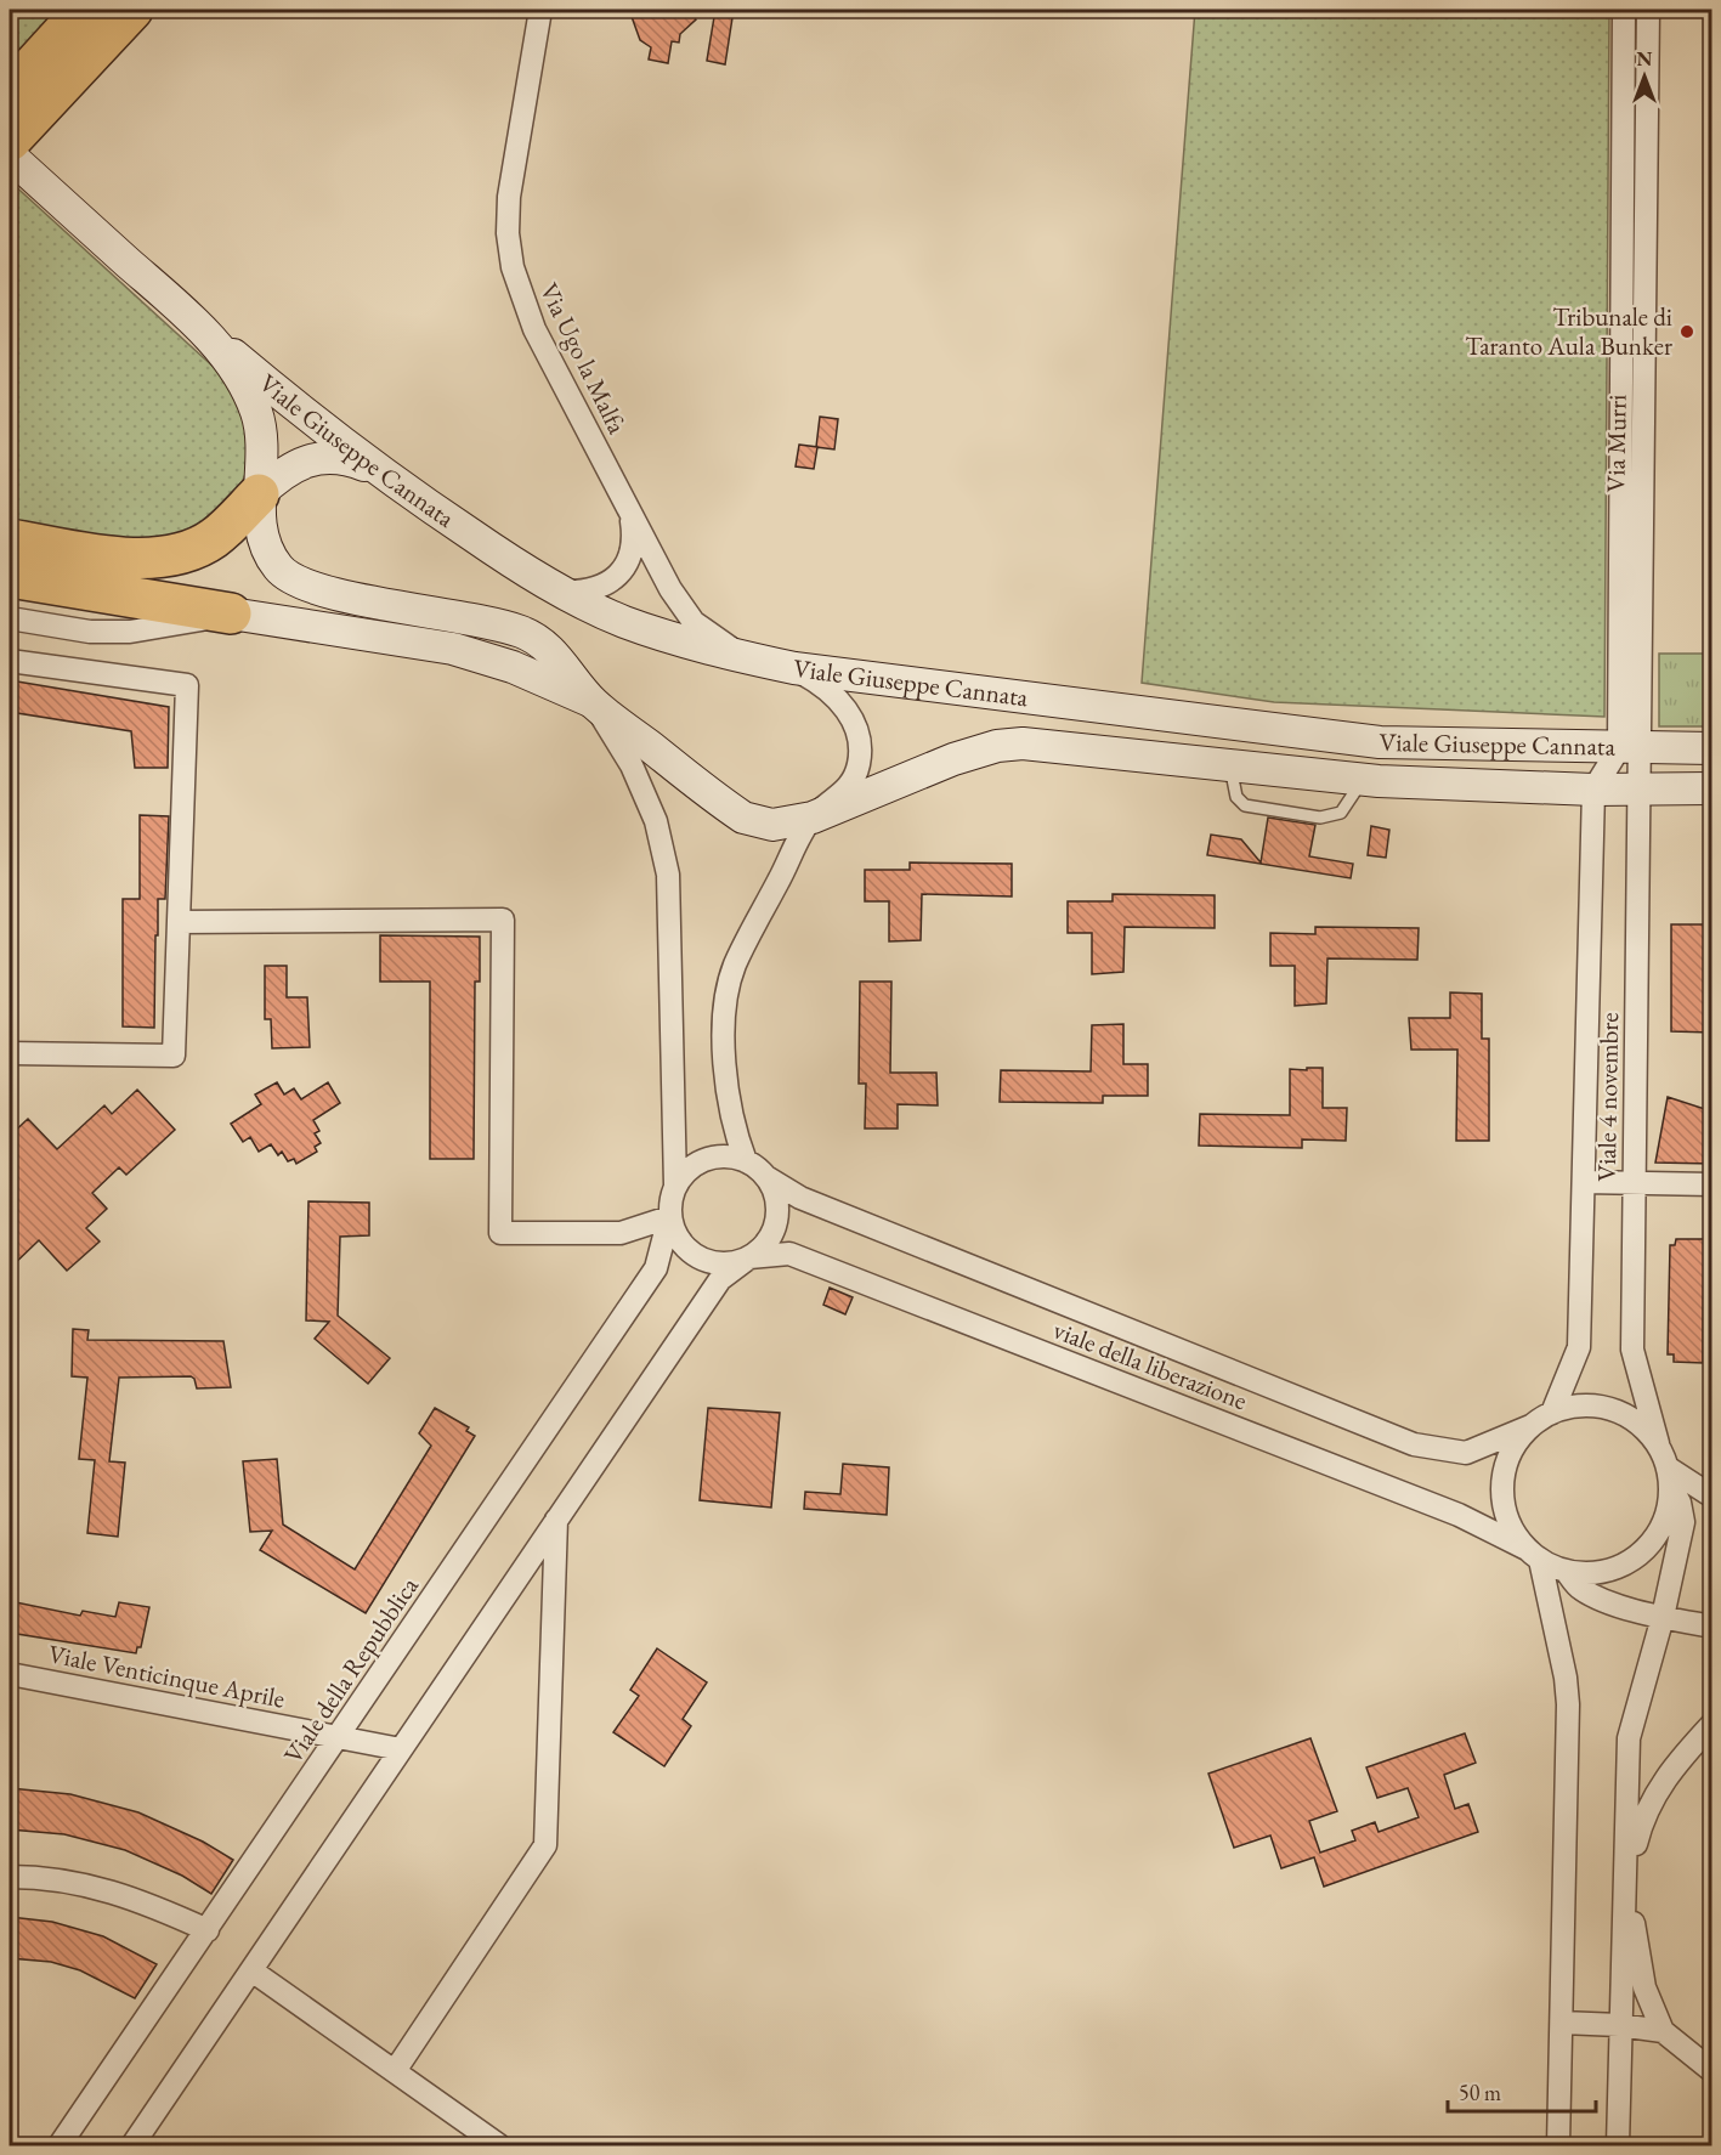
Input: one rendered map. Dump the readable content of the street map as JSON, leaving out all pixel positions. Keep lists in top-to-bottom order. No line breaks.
{"streets":{"street":["Via Ugo la Malfa","Via Murri","Viale Giuseppe Cannata","Viale 4 novembre","viale della liberazione","Viale della Repubblica","Viale Venticinque Aprile"]},"crossings":[["Via Ugo la Malfa","Viale Giuseppe Cannata"],["Via Murri","Viale Giuseppe Cannata"],["Via Murri","Viale 4 novembre"],["Viale Giuseppe Cannata","Viale 4 novembre"],["Viale 4 novembre","viale della liberazione"],["viale della liberazione","Viale della Repubblica"],["Viale della Repubblica","Viale Venticinque Aprile"]],"places":["Tribunale di Taranto Aula Bunker"],"scale_bar":"50 m","north":"top"}
